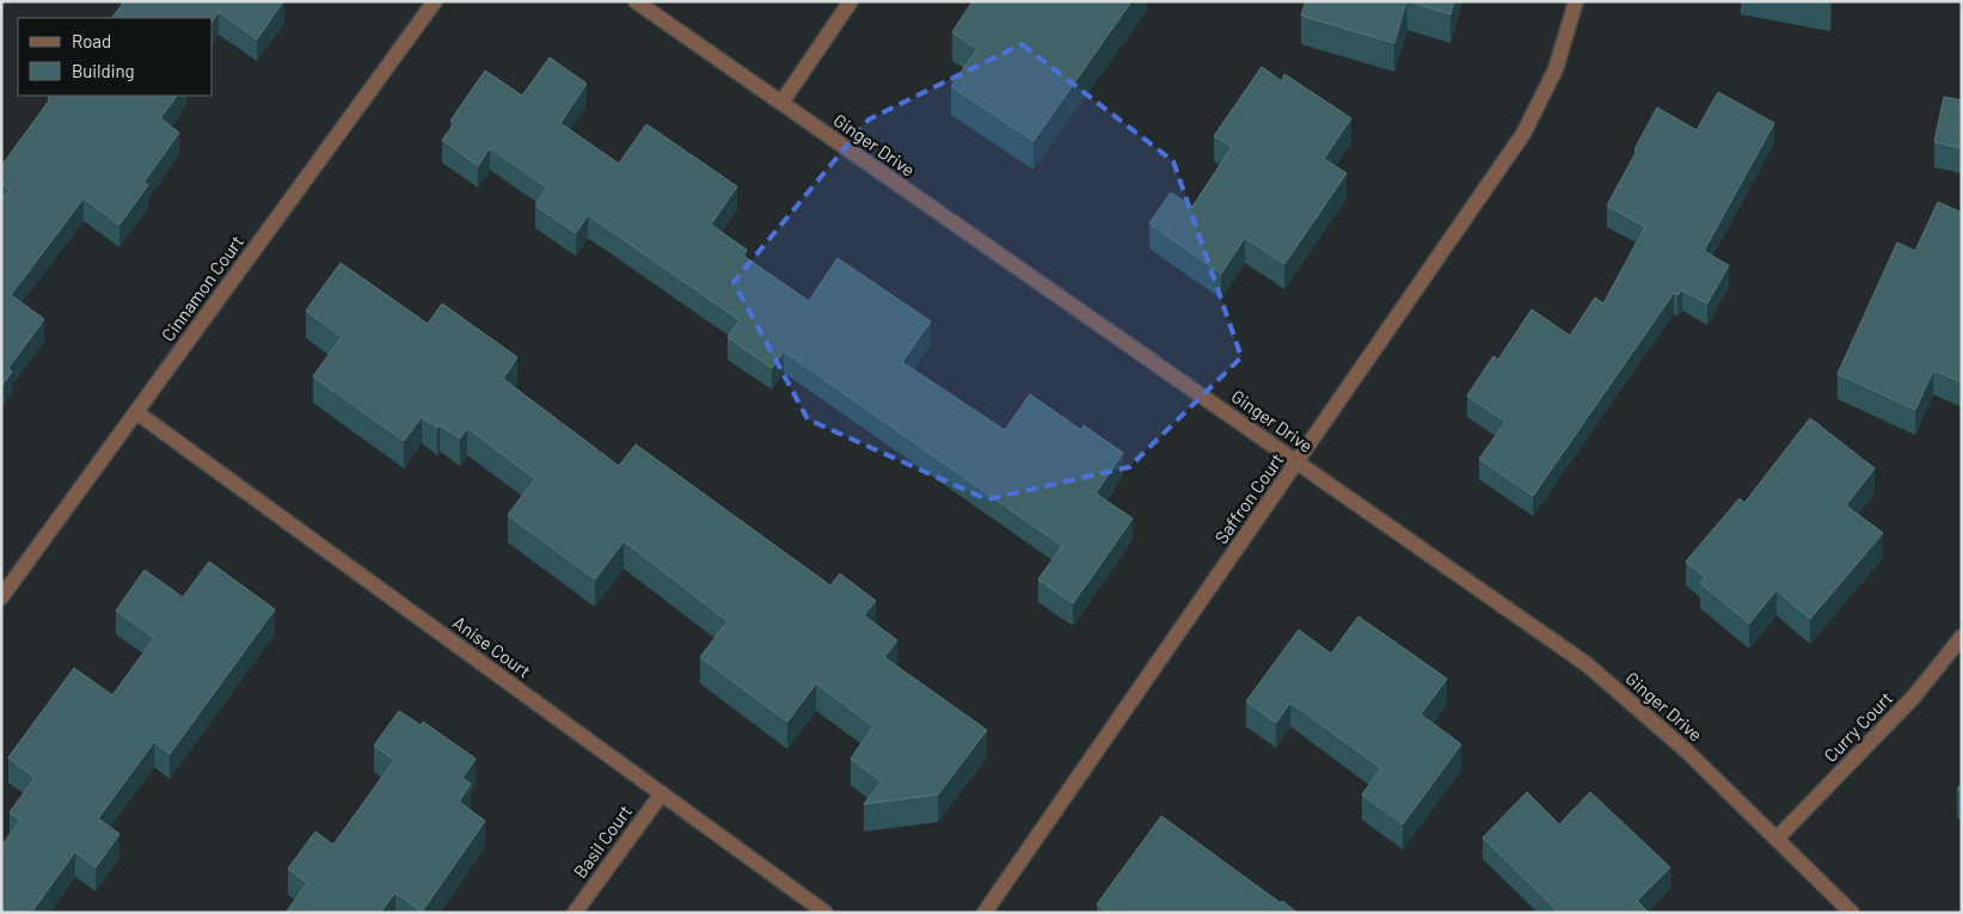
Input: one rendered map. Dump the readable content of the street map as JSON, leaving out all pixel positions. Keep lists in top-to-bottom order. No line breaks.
{"streets":{"street":["Ginger Drive","Cinnamon Court","Saffron Court","Anise Court","Curry Court","Basil Court"]},"crossings":[["Ginger Drive","Saffron Court"],["Ginger Drive","Curry Court"],["Cinnamon Court","Anise Court"],["Anise Court","Basil Court"]],"legend":["Road","Building"]}
